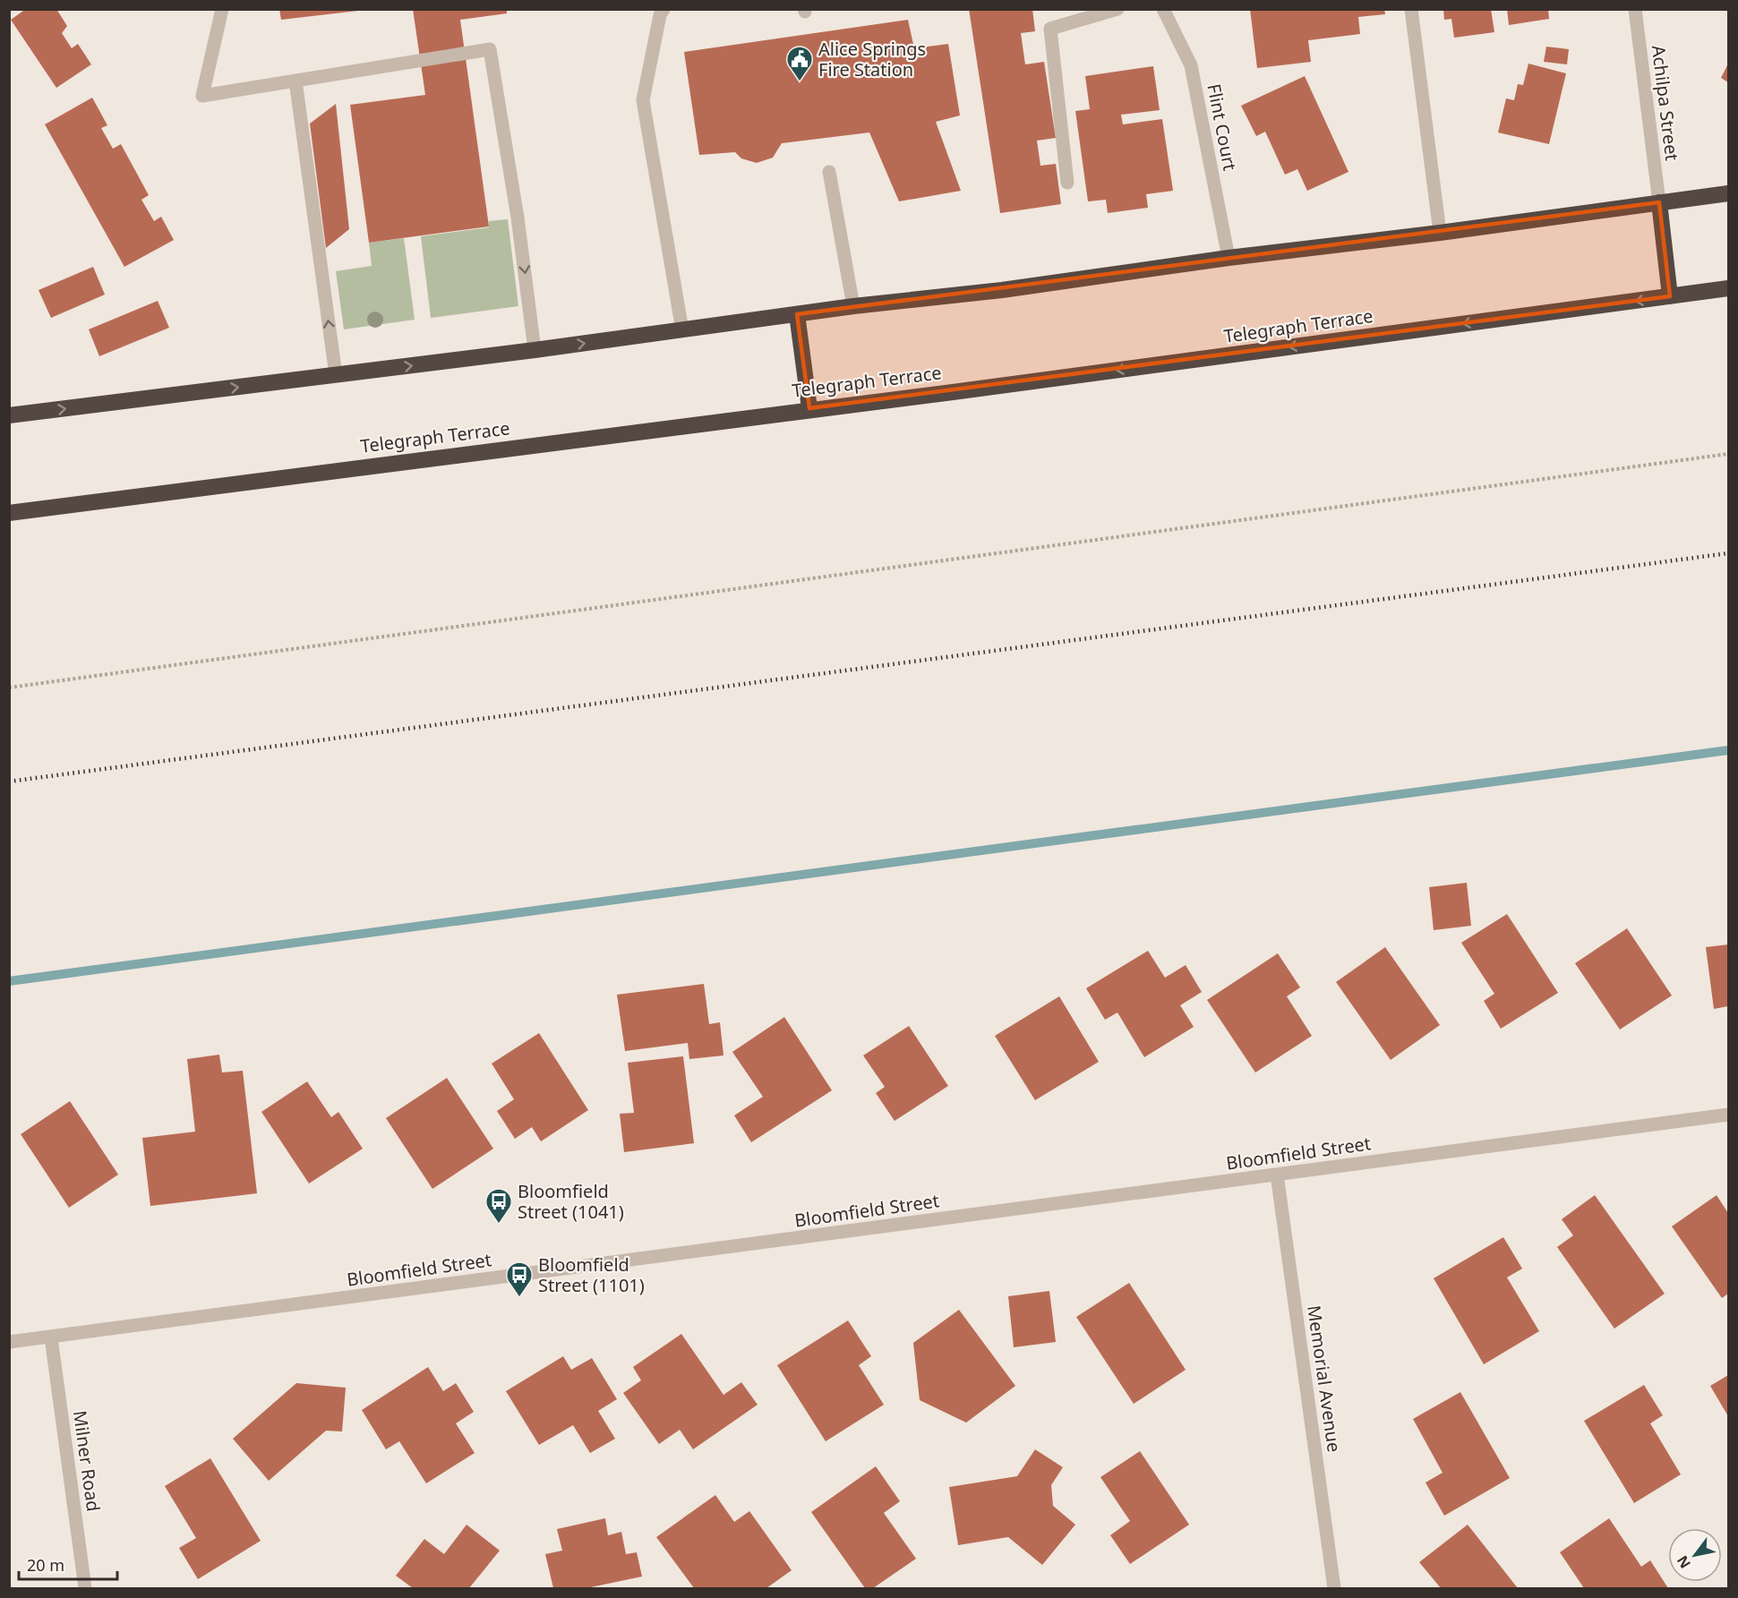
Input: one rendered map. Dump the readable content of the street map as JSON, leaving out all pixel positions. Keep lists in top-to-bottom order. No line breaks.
{"streets":{"highway":["Telegraph Terrace"],"street":["Achilpa Street","Flint Court","Bloomfield Street","Memorial Avenue","Milner Road"]},"crossings":[["Bloomfield Street","Memorial Avenue"],["Bloomfield Street","Milner Road"]],"places":{"public building":["Alice Springs Fire Station"],"bus stop":["Bloomfield Street (1041)","Bloomfield Street (1101)"]},"scale_bar":"20 m","north":"bottom left"}
